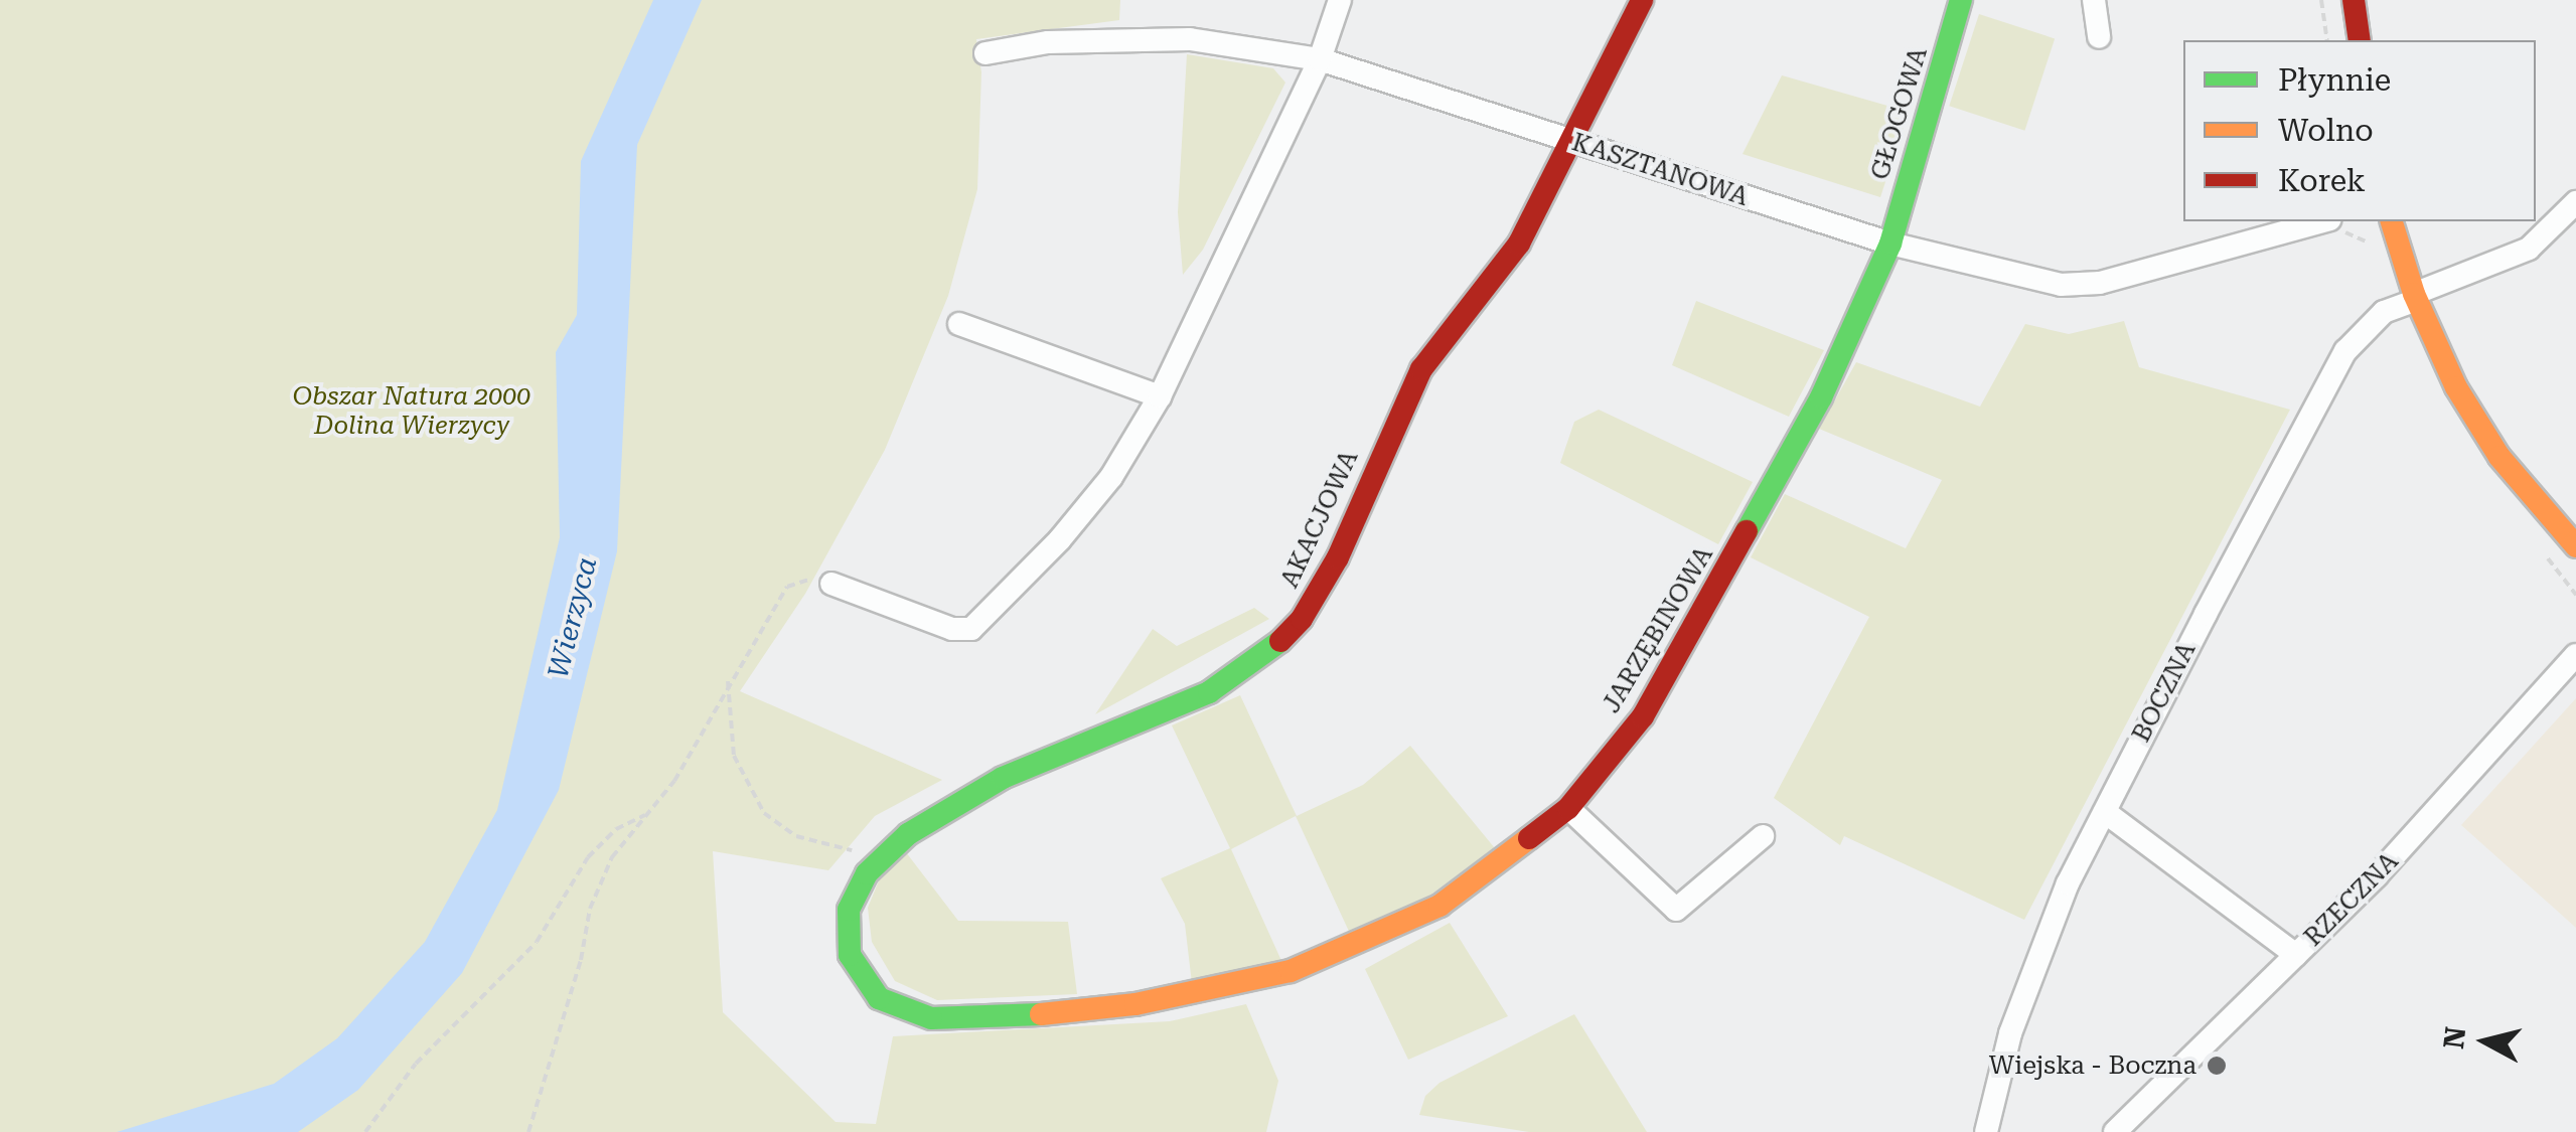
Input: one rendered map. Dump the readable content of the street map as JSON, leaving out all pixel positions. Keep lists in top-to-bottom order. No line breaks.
{"streets":{"street":["GŁOGOWA","KASZTANOWA","AKACJOWA","JARZĘBINOWA","BOCZNA","RZECZNA"]},"crossings":[["GŁOGOWA","KASZTANOWA"],["GŁOGOWA","JARZĘBINOWA"],["KASZTANOWA","AKACJOWA"],["KASZTANOWA","JARZĘBINOWA"],["AKACJOWA","JARZĘBINOWA"]],"water":["Wierzyca"],"parks":["Obszar Natura 2000 Dolina Wierzycy"],"places":["Wiejska - Boczna"],"legend":["Płynnie","Wolno","Korek"],"north":"left"}
